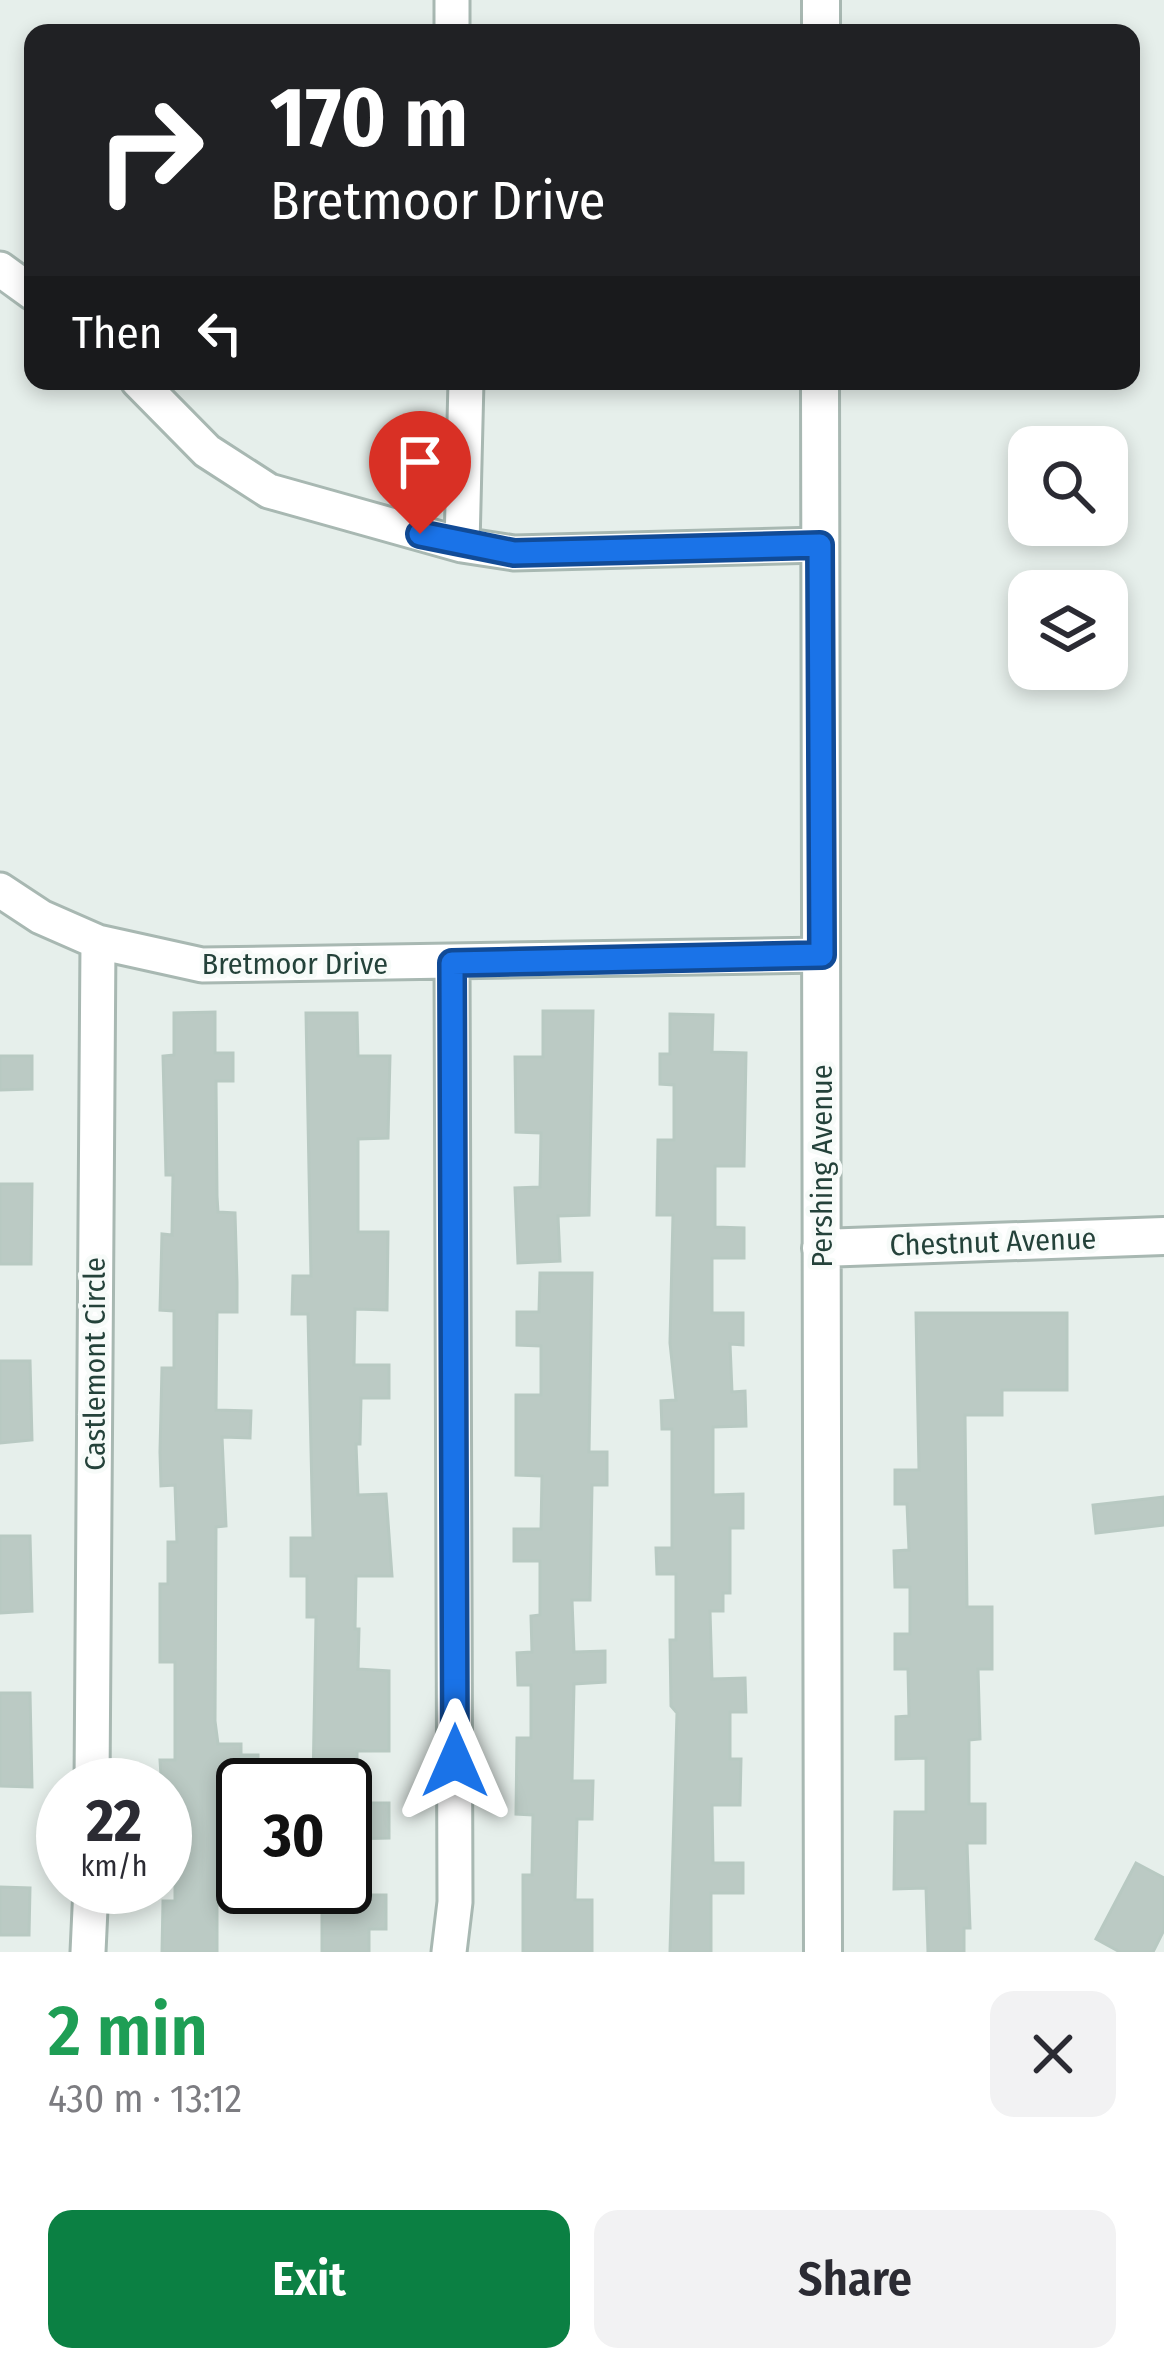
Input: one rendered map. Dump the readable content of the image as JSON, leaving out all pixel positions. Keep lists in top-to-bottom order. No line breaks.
{"streets":{"street":["Bretmoor Drive","Pershing Avenue","Chestnut Avenue","Castlemont Circle"]},"crossings":[["Bretmoor Drive","Pershing Avenue"],["Bretmoor Drive","Castlemont Circle"],["Pershing Avenue","Chestnut Avenue"]],"page":{"turn":["170 m","Bretmoor Drive"],"then":"Then","speed":"22 km/h","limit":"30","heading":["2 min","430 m · 13:12"],"buttons":["Exit","Share"]}}
